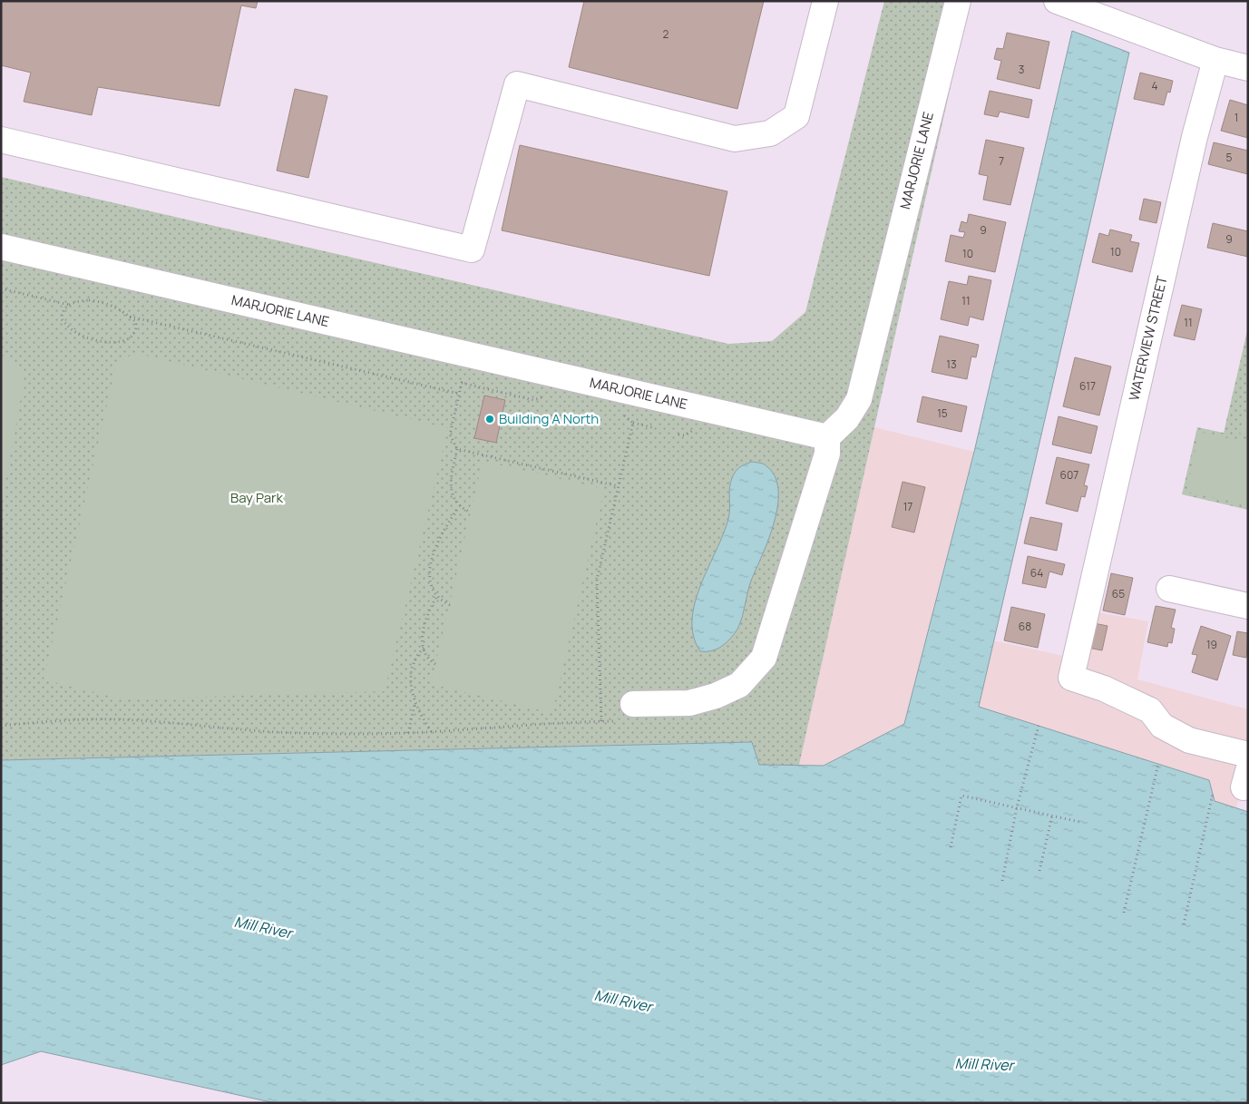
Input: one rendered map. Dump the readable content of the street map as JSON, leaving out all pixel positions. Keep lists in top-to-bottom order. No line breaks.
{"streets":{"street":["MARJORIE LANE","WATERVIEW STREET"]},"water":["Mill River"],"parks":["Bay Park"],"places":["Building A North"],"house_numbers":["2","3","4","1","5","7","9","9","10","10","11","11","13","617","15","607","17","64","65","68","19"]}
